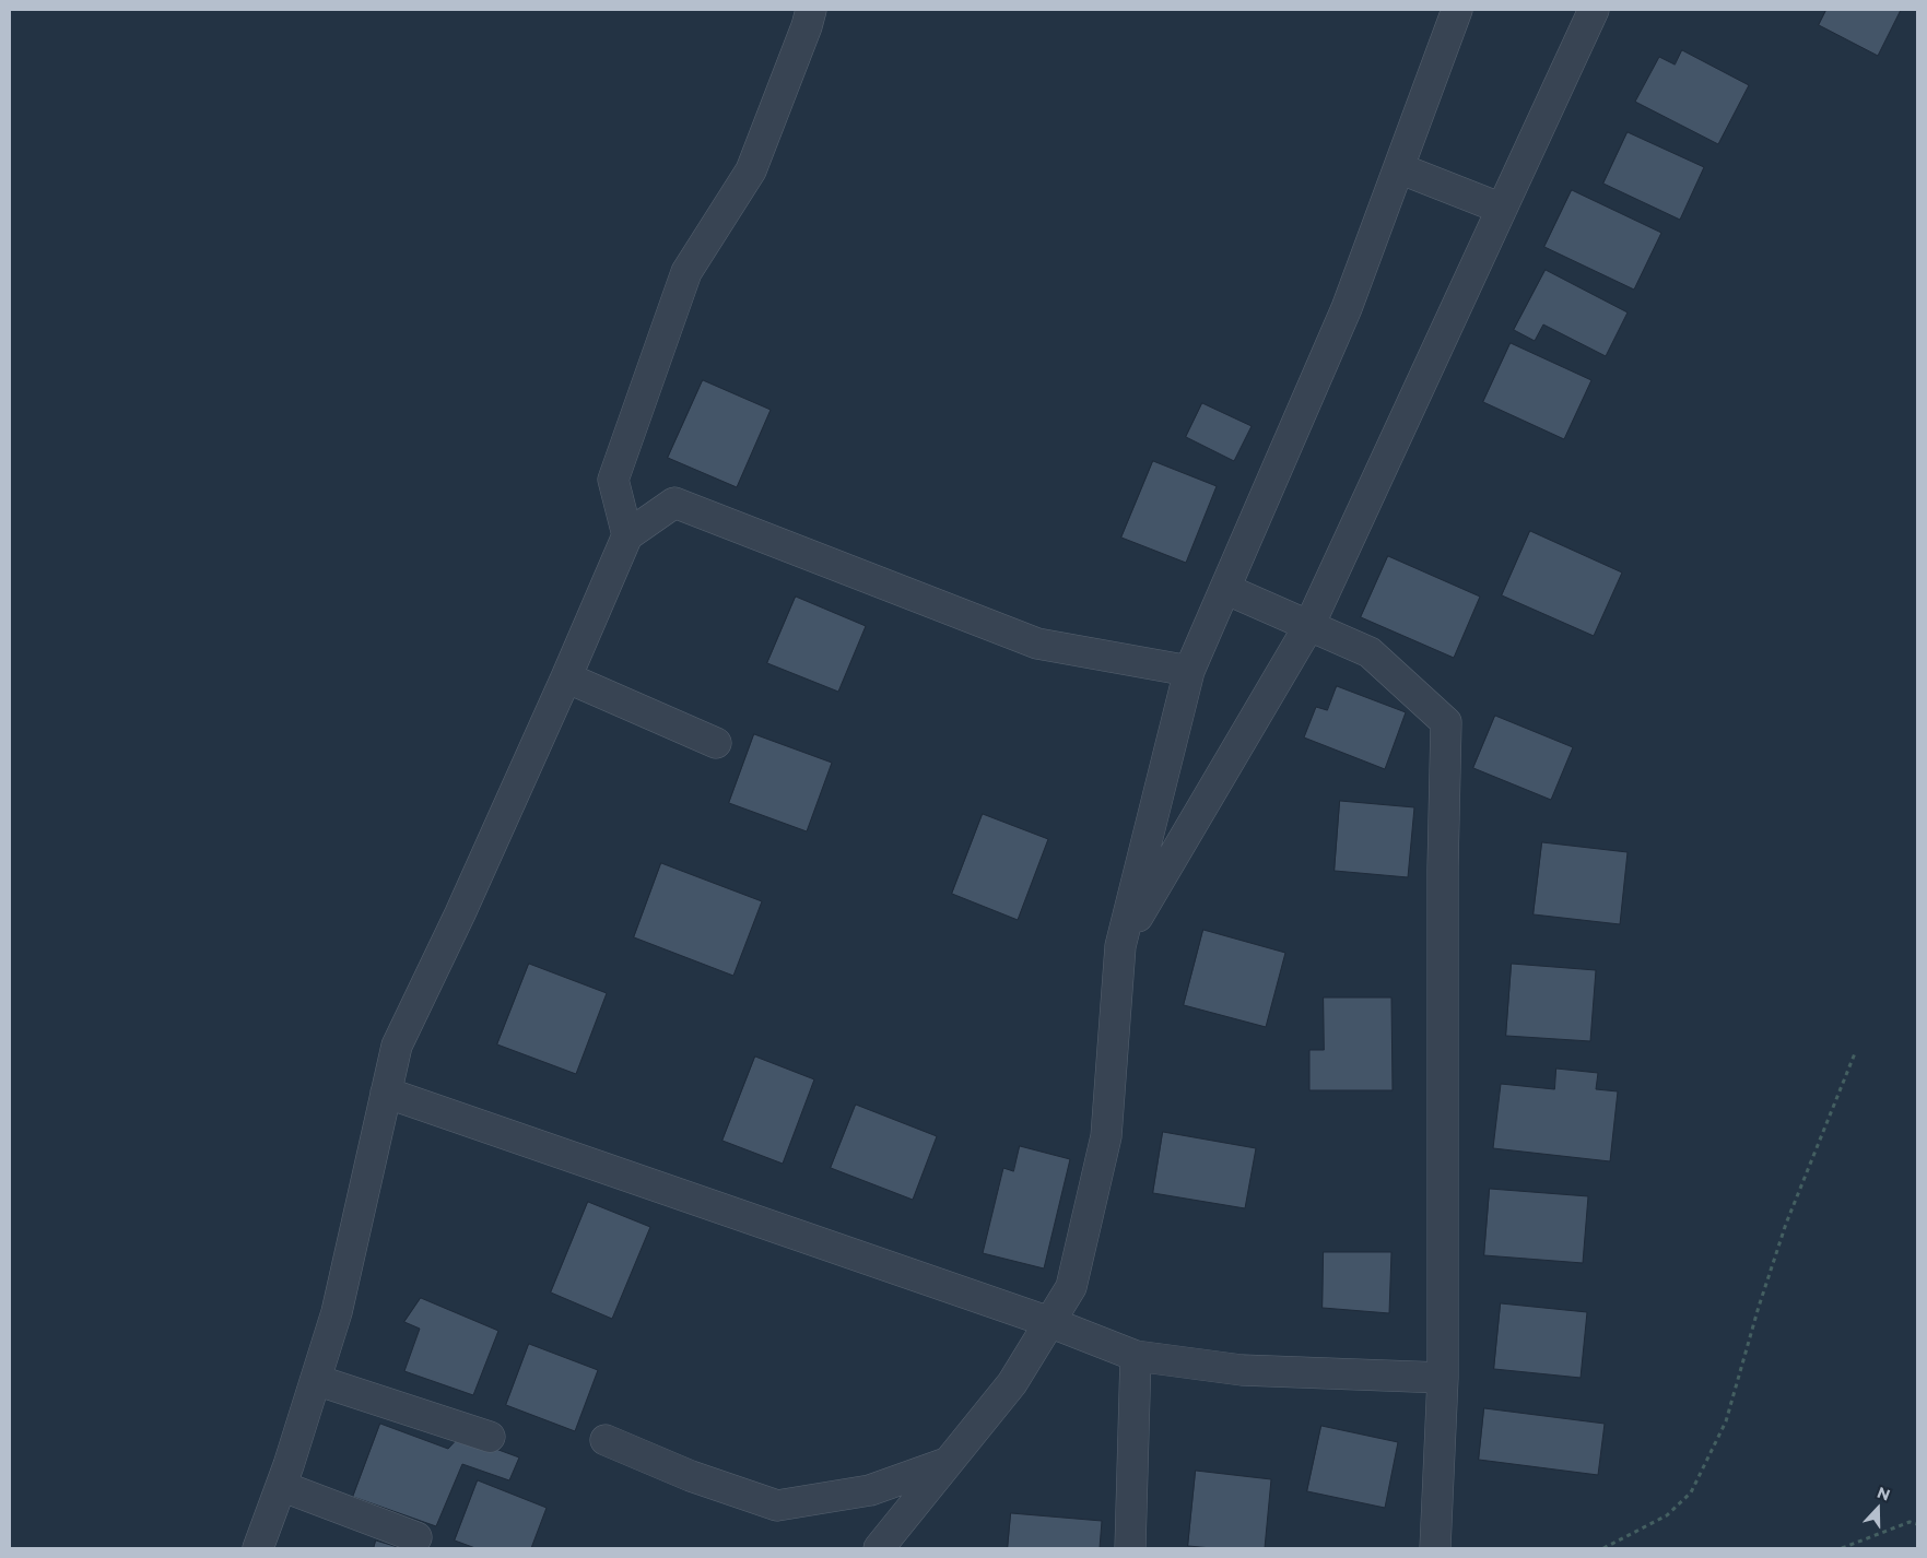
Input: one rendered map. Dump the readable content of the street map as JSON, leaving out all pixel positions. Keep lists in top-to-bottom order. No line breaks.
{"north":"top"}
